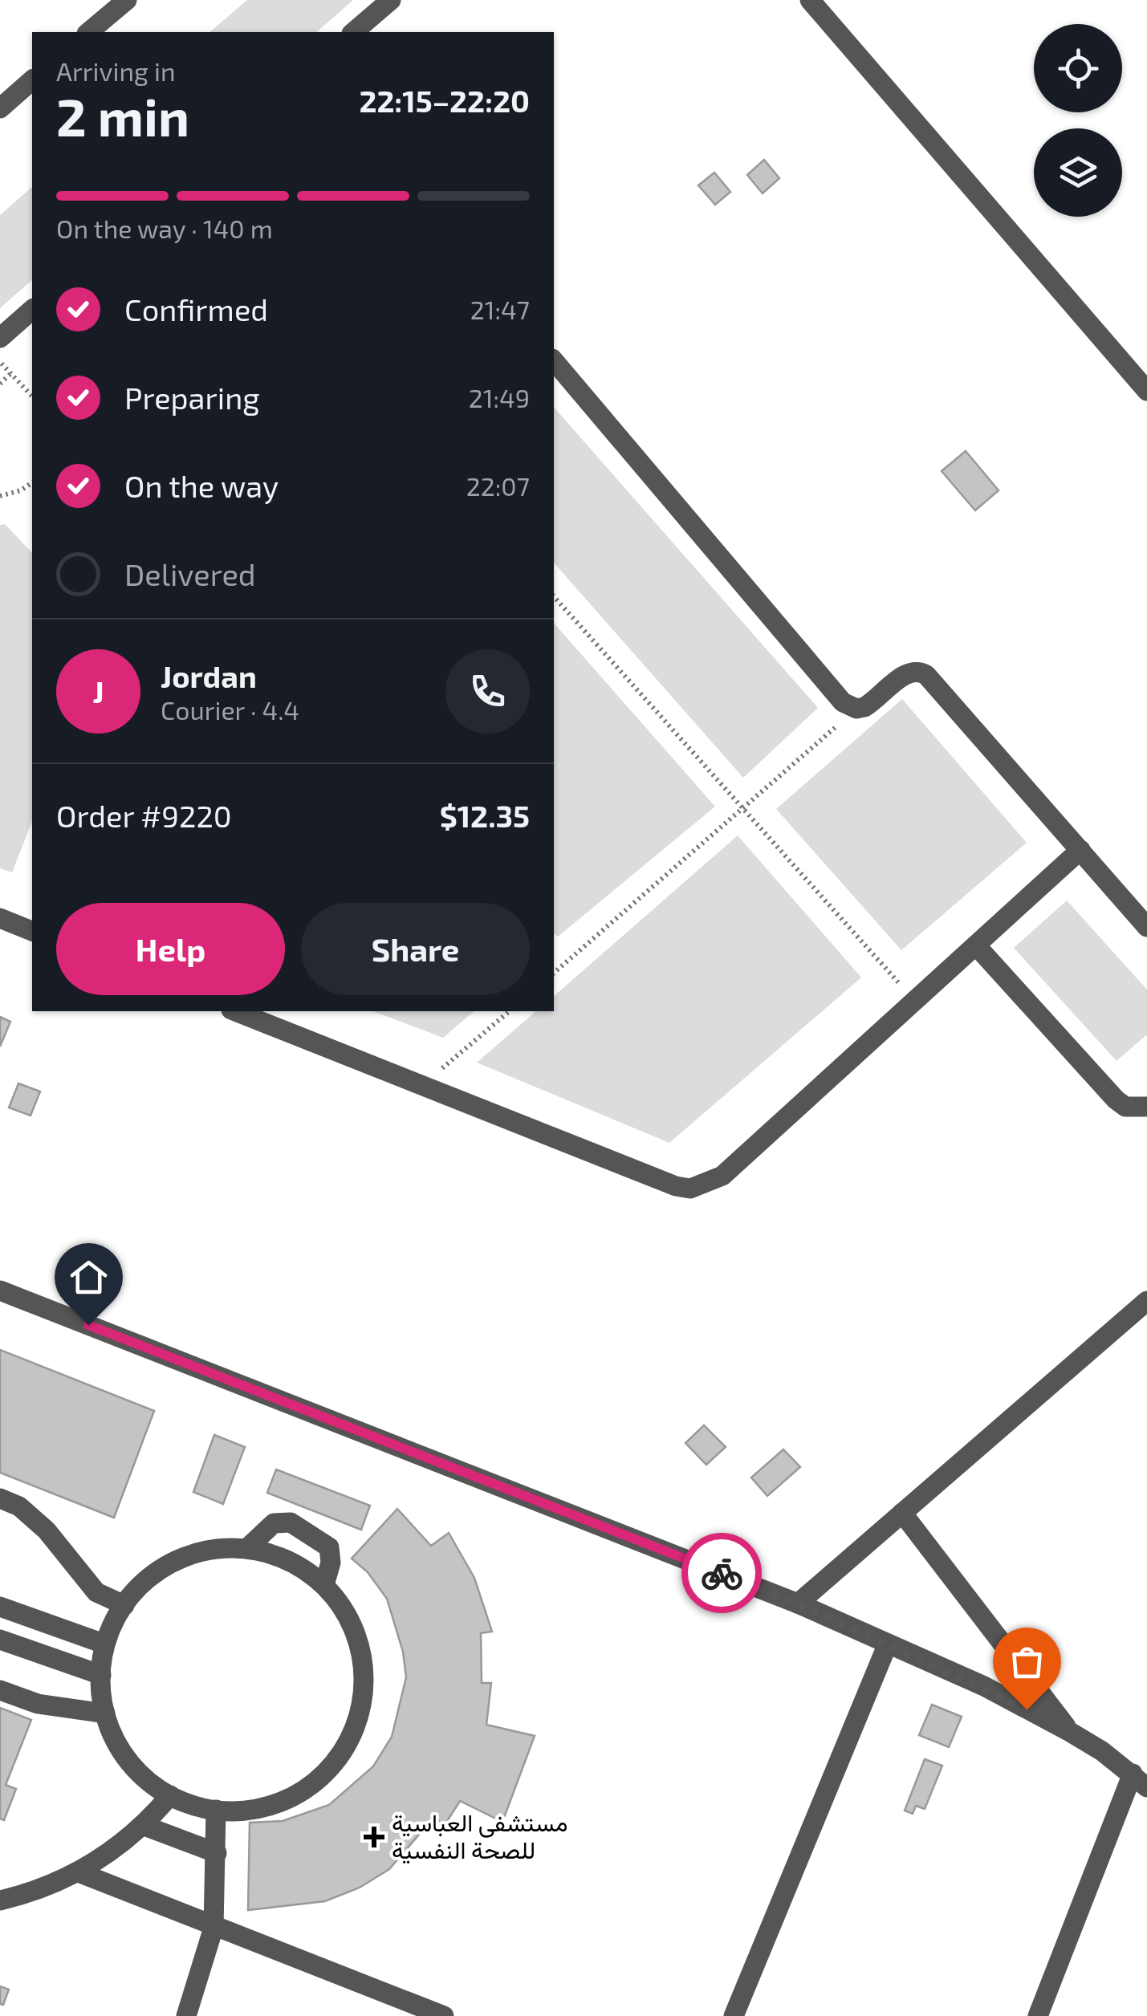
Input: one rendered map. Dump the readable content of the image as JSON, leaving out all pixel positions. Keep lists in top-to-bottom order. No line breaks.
{"places":{"health":["مستشفى العباسية للصحة النفسية"]},"page":{"heading":["2 min","Arriving in","22:15–22:20"],"panel":["Jordan","Courier · 4.4","Order #9220","$12.35"],"bar":"On the way · 140 m","list":[["Confirmed","21:47"],["Preparing","21:49"],["On the way","22:07"],"Delivered"],"round":"J","buttons":["Help","Share"]}}
